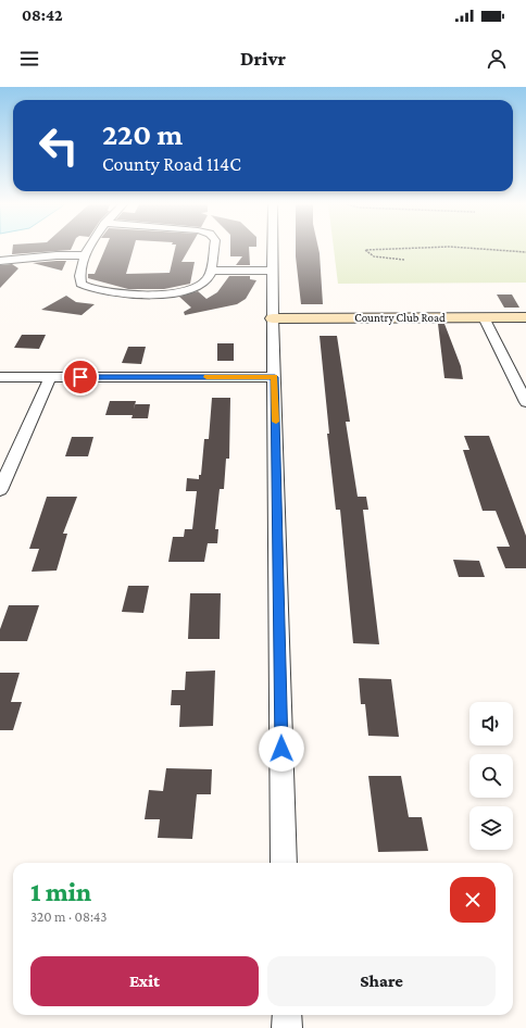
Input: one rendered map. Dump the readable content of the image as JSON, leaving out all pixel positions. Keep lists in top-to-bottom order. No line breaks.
{"streets":{"street":["Country Club Road"]},"page":{"status":"08:42","header":"Drivr","turn":["220 m","County Road 114C"],"heading":["1 min","320 m · 08:43"],"buttons":["Exit","Share"]}}
